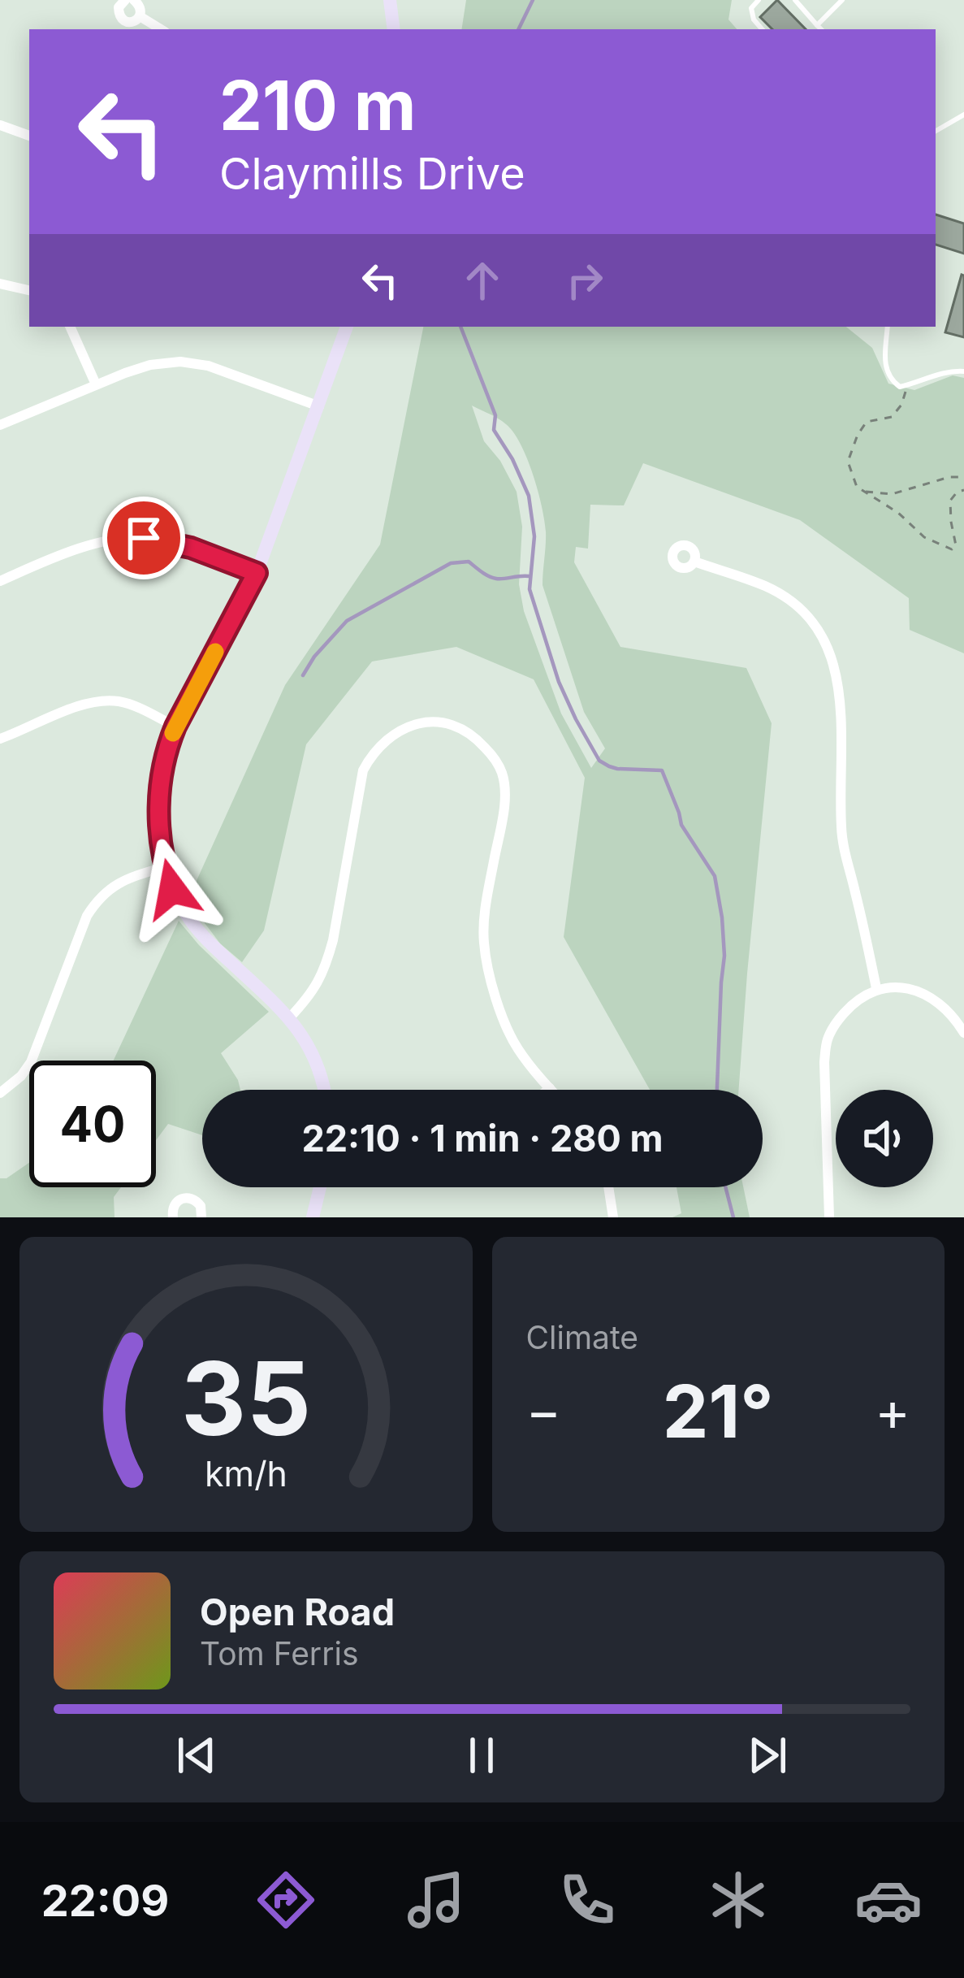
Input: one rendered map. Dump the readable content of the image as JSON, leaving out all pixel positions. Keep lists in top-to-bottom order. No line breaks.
{"page":{"turn":["210 m","Claymills Drive"],"limit":"40","trip":"22:10 · 1 min · 280 m","tile":"Climate","heat":["−","21°","+"],"song":["Open Road","Tom Ferris"],"tabs":"22:09","gauge":["35","km/h"]}}
